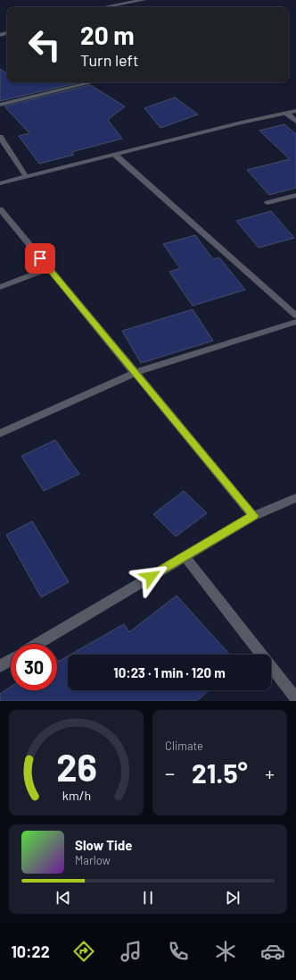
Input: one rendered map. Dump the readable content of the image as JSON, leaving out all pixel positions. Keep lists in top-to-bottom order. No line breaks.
{"page":{"turn":["20 m","Turn left"],"limit":"30","trip":"10:23 · 1 min · 120 m","tile":"Climate","heat":["−","21.5°","+"],"song":["Slow Tide","Marlow"],"tabs":"10:22","gauge":["26","km/h"]}}
